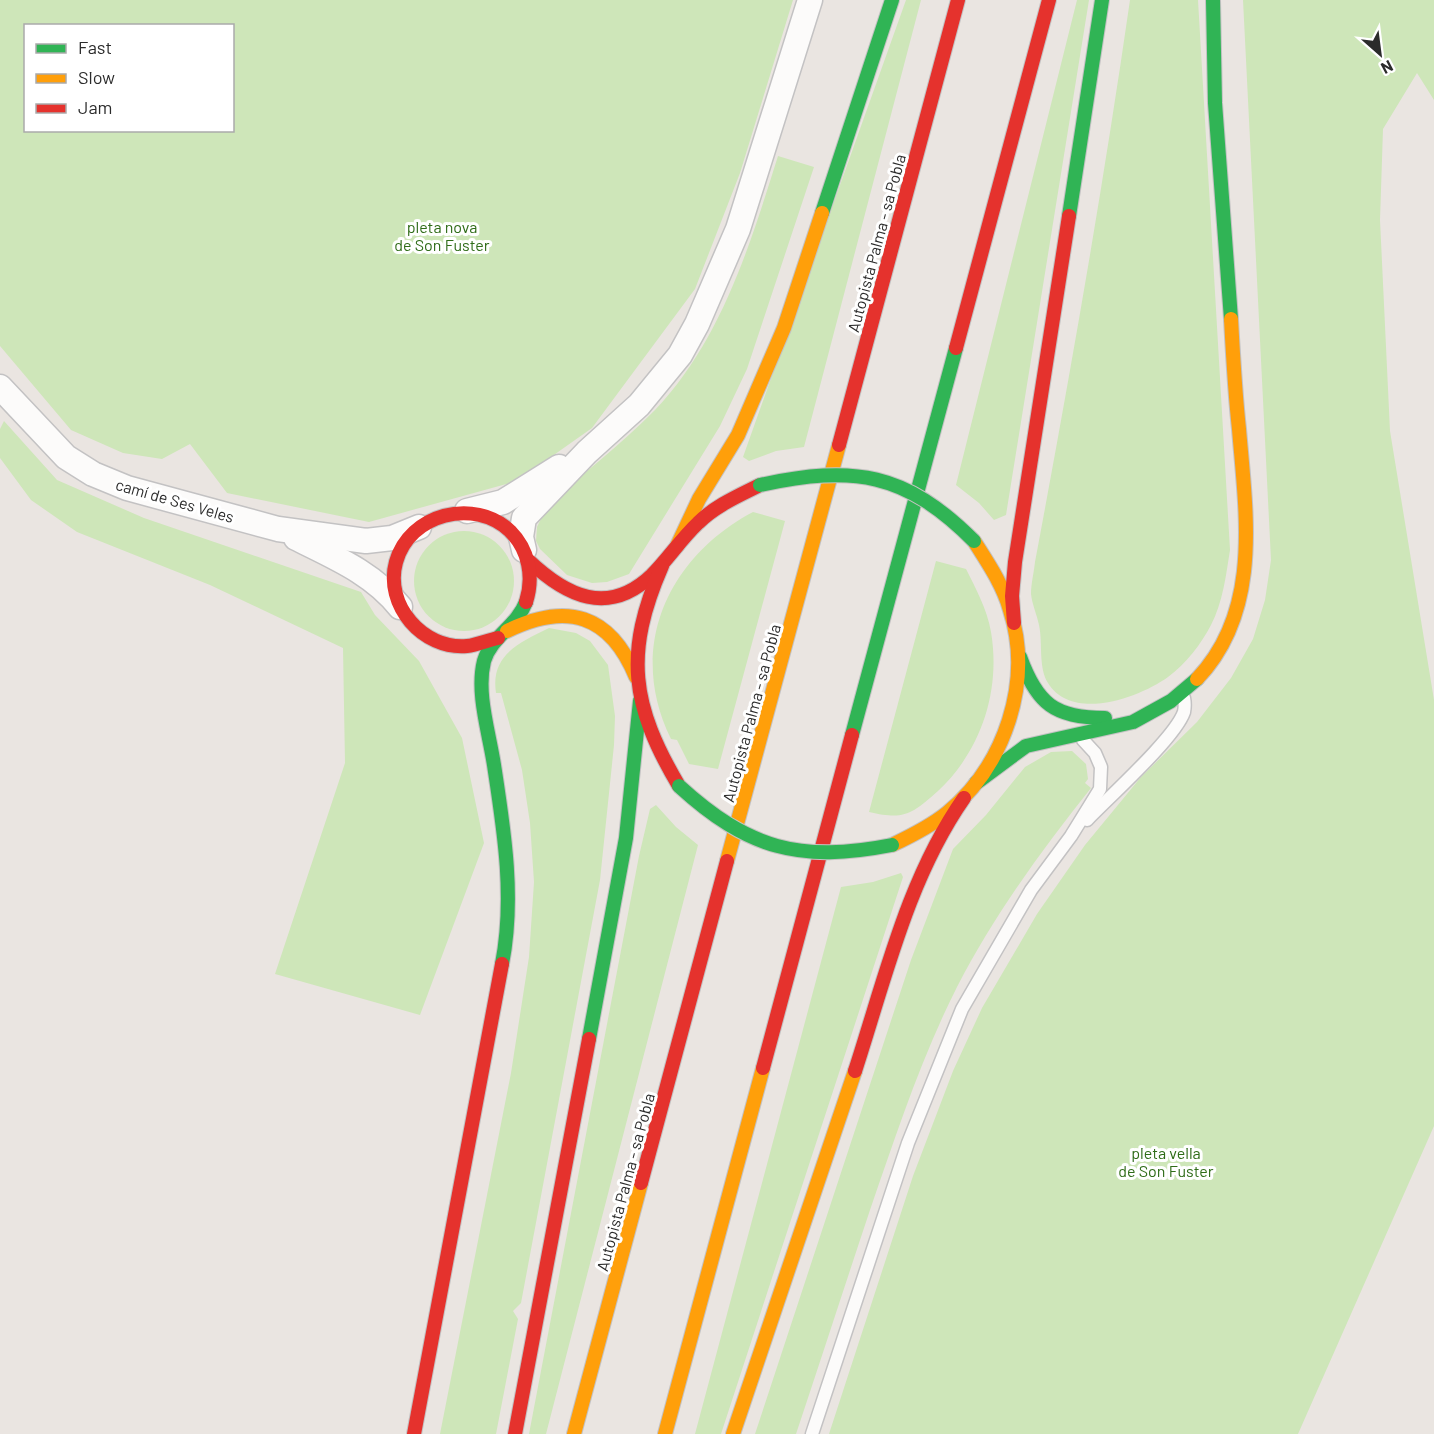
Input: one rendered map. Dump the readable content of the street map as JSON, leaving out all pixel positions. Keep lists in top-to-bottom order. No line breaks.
{"streets":{"main road":["Autopista Palma - sa Pobla"],"street":["camí de Ses Veles"]},"parks":["pleta nova de Son Fuster","pleta vella de Son Fuster"],"legend":["Fast","Slow","Jam"],"north":"bottom right"}
